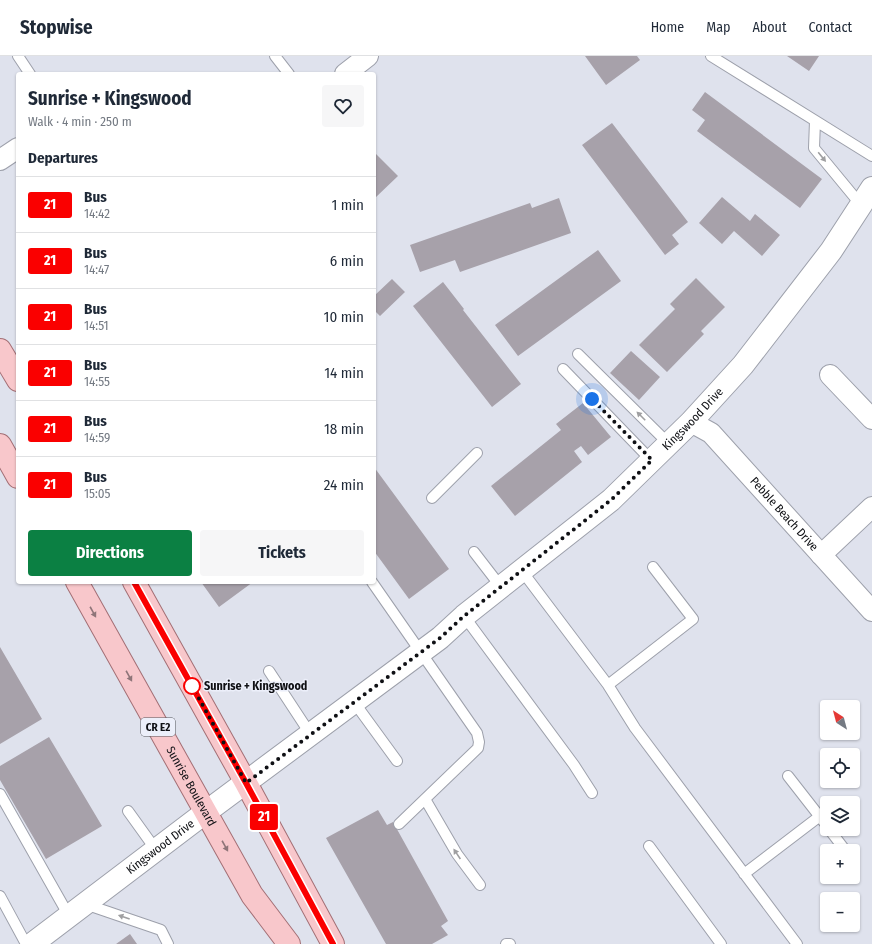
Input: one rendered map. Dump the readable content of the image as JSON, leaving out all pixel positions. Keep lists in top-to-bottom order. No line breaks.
{"streets":{"main road":["CR E2","Sunrise Boulevard"],"street":["Kingswood Drive","Pebble Beach Drive"]},"crossings":[["Kingswood Drive","Pebble Beach Drive"],["Kingswood Drive","Sunrise Boulevard"]],"places":["Sunrise + Kingswood"],"lines":["bus line 21"],"north":"top left","page":{"header":"Stopwise","nav":["Home","Map","About","Contact"],"on_map":"21","heading":[["Sunrise + Kingswood","Walk · 4 min · 250 m"],"Departures"],"list":[{"mark":"21","name":"Bus","note":"14:42","value":"1 min"},{"mark":"21","name":"Bus","note":"14:47","value":"6 min"},{"mark":"21","name":"Bus","note":"14:51","value":"10 min"},{"mark":"21","name":"Bus","note":"14:55","value":"14 min"},{"mark":"21","name":"Bus","note":"14:59","value":"18 min"},{"mark":"21","name":"Bus","note":"15:05","value":"24 min"}],"buttons":["Directions","Tickets"],"map_buttons":["+","−"]}}
